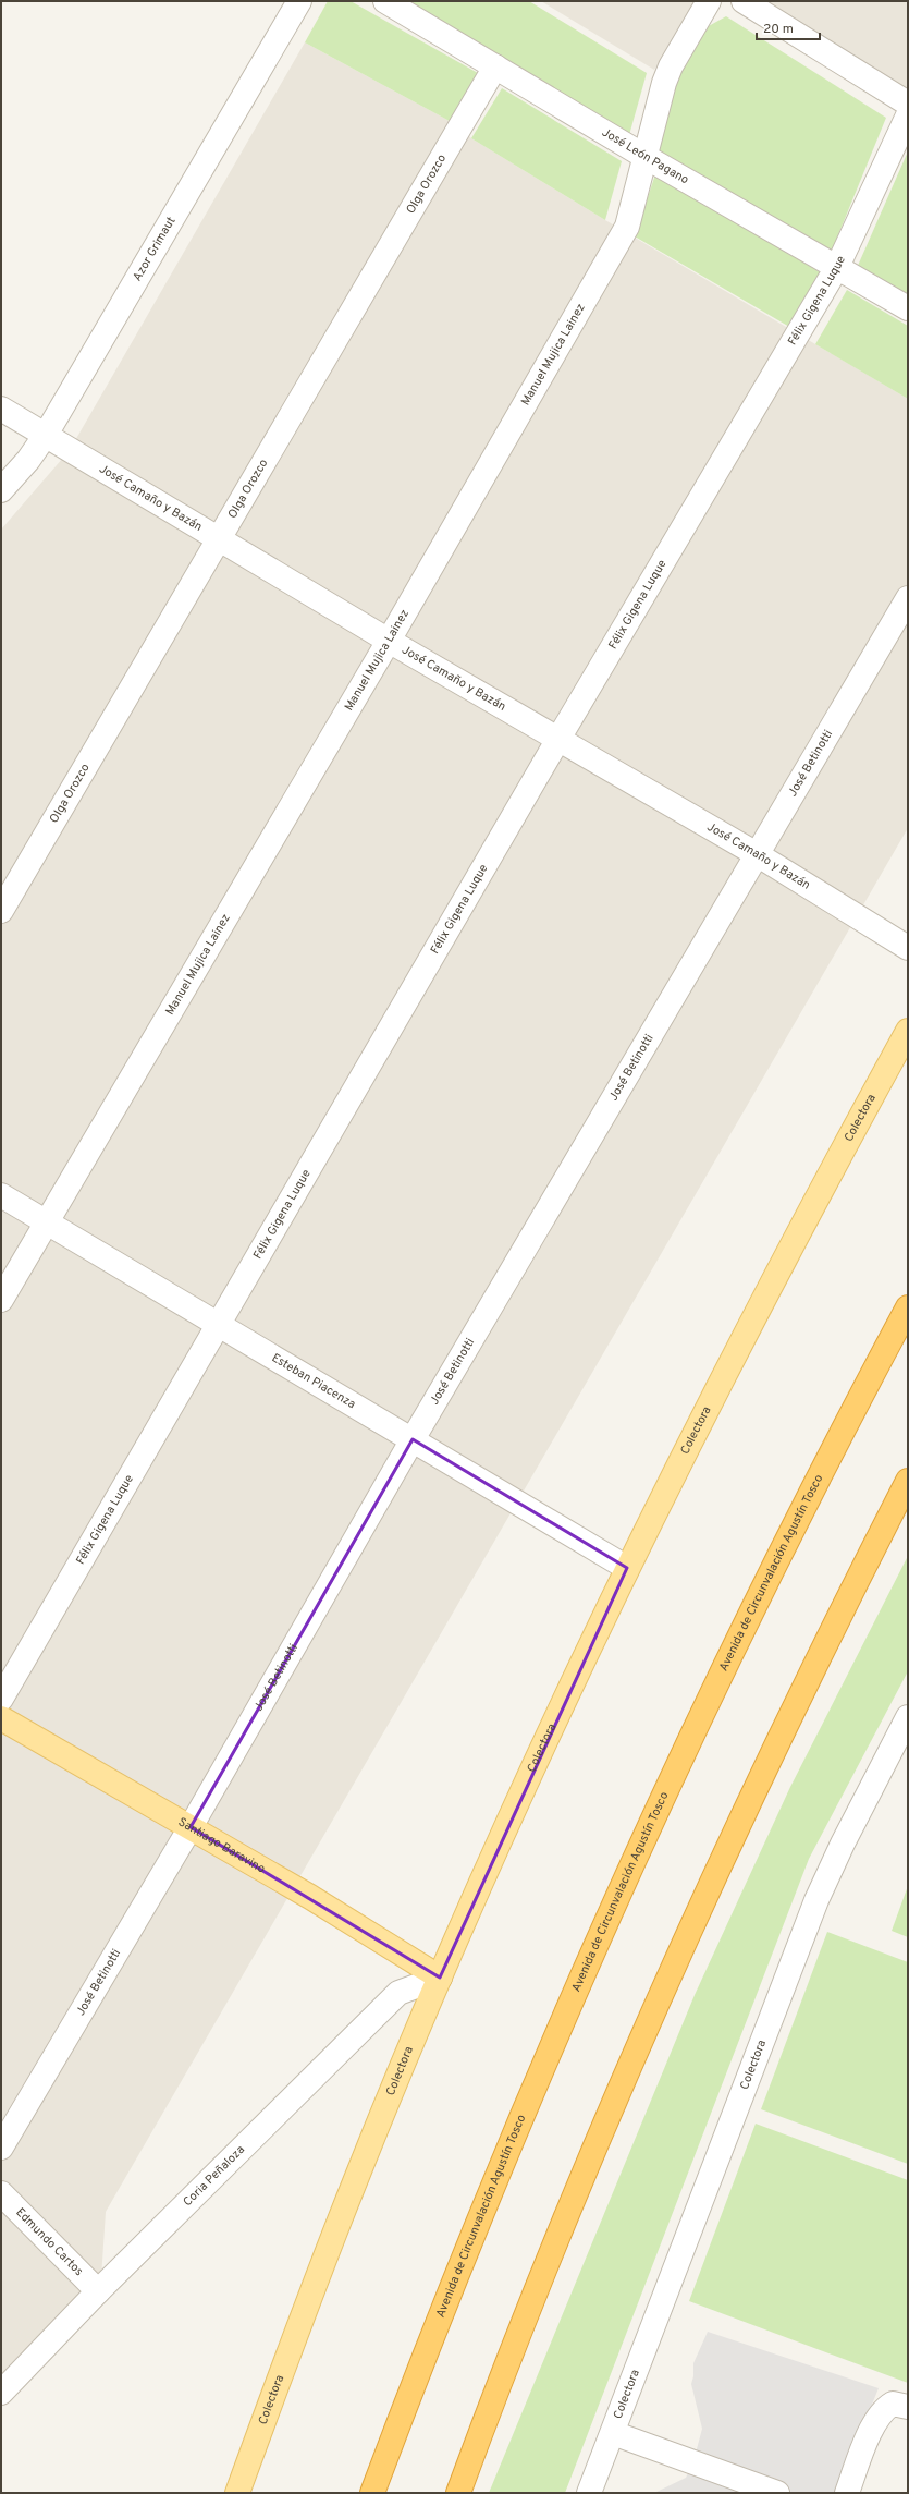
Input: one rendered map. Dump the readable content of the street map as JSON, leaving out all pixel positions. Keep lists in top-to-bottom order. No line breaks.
{"streets":{"highway":["Avenida de Circunvalación Agustín Tosco"],"main road":["Colectora","Santiago Baravino"],"street":["José León Pagano","Olga Orozco","Azor Grimaut","Félix Gigena Luque","Manuel Mujica Lainez","José Camaño y Bazán","José Betinotti","Esteban Piacenza","Coria Peñaloza","Edmundo Cartos"]},"crossings":[["José León Pagano","Olga Orozco"],["José León Pagano","Félix Gigena Luque"],["José León Pagano","Manuel Mujica Lainez"],["Olga Orozco","José Camaño y Bazán"],["Azor Grimaut","José Camaño y Bazán"],["Félix Gigena Luque","José Camaño y Bazán"],["Félix Gigena Luque","Esteban Piacenza"],["Manuel Mujica Lainez","José Camaño y Bazán"],["Manuel Mujica Lainez","Esteban Piacenza"],["José Camaño y Bazán","José Betinotti"],["José Betinotti","Esteban Piacenza"],["José Betinotti","Santiago Baravino"],["Colectora","Esteban Piacenza"],["Colectora","Santiago Baravino"],["Colectora","Coria Peñaloza"],["Santiago Baravino","Coria Peñaloza"],["Coria Peñaloza","Edmundo Cartos"]],"scale_bar":"20 m"}
